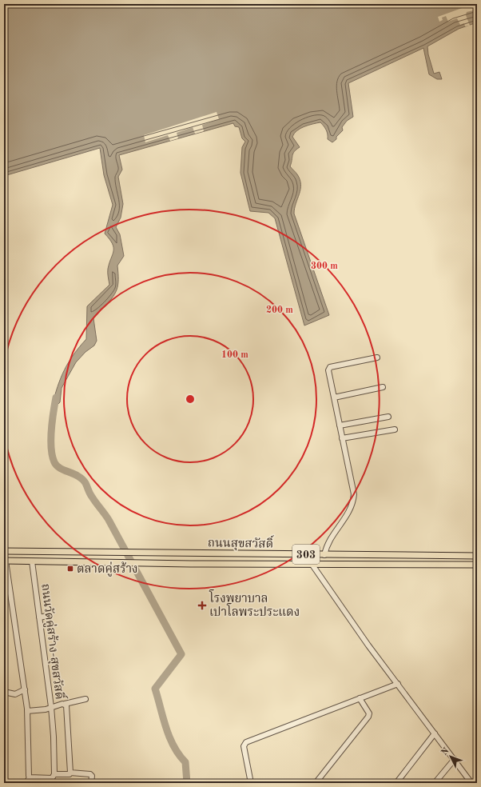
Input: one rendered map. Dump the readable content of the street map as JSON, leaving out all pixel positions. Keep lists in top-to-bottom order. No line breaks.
{"streets":{"main road":["ถนนสุขสวัสดิ์","303"],"street":["ถนนวัดคู่สร้าง-สุขสวัสดิ์"]},"crossings":[["ถนนสุขสวัสดิ์","ถนนวัดคู่สร้าง-สุขสวัสดิ์"]],"places":{"transit":["ตลาดคู่สร้าง"],"health":["โรงพยาบาล เปาโลพระประแดง"]},"north":"top left","rings":["300 m","200 m","100 m"]}
